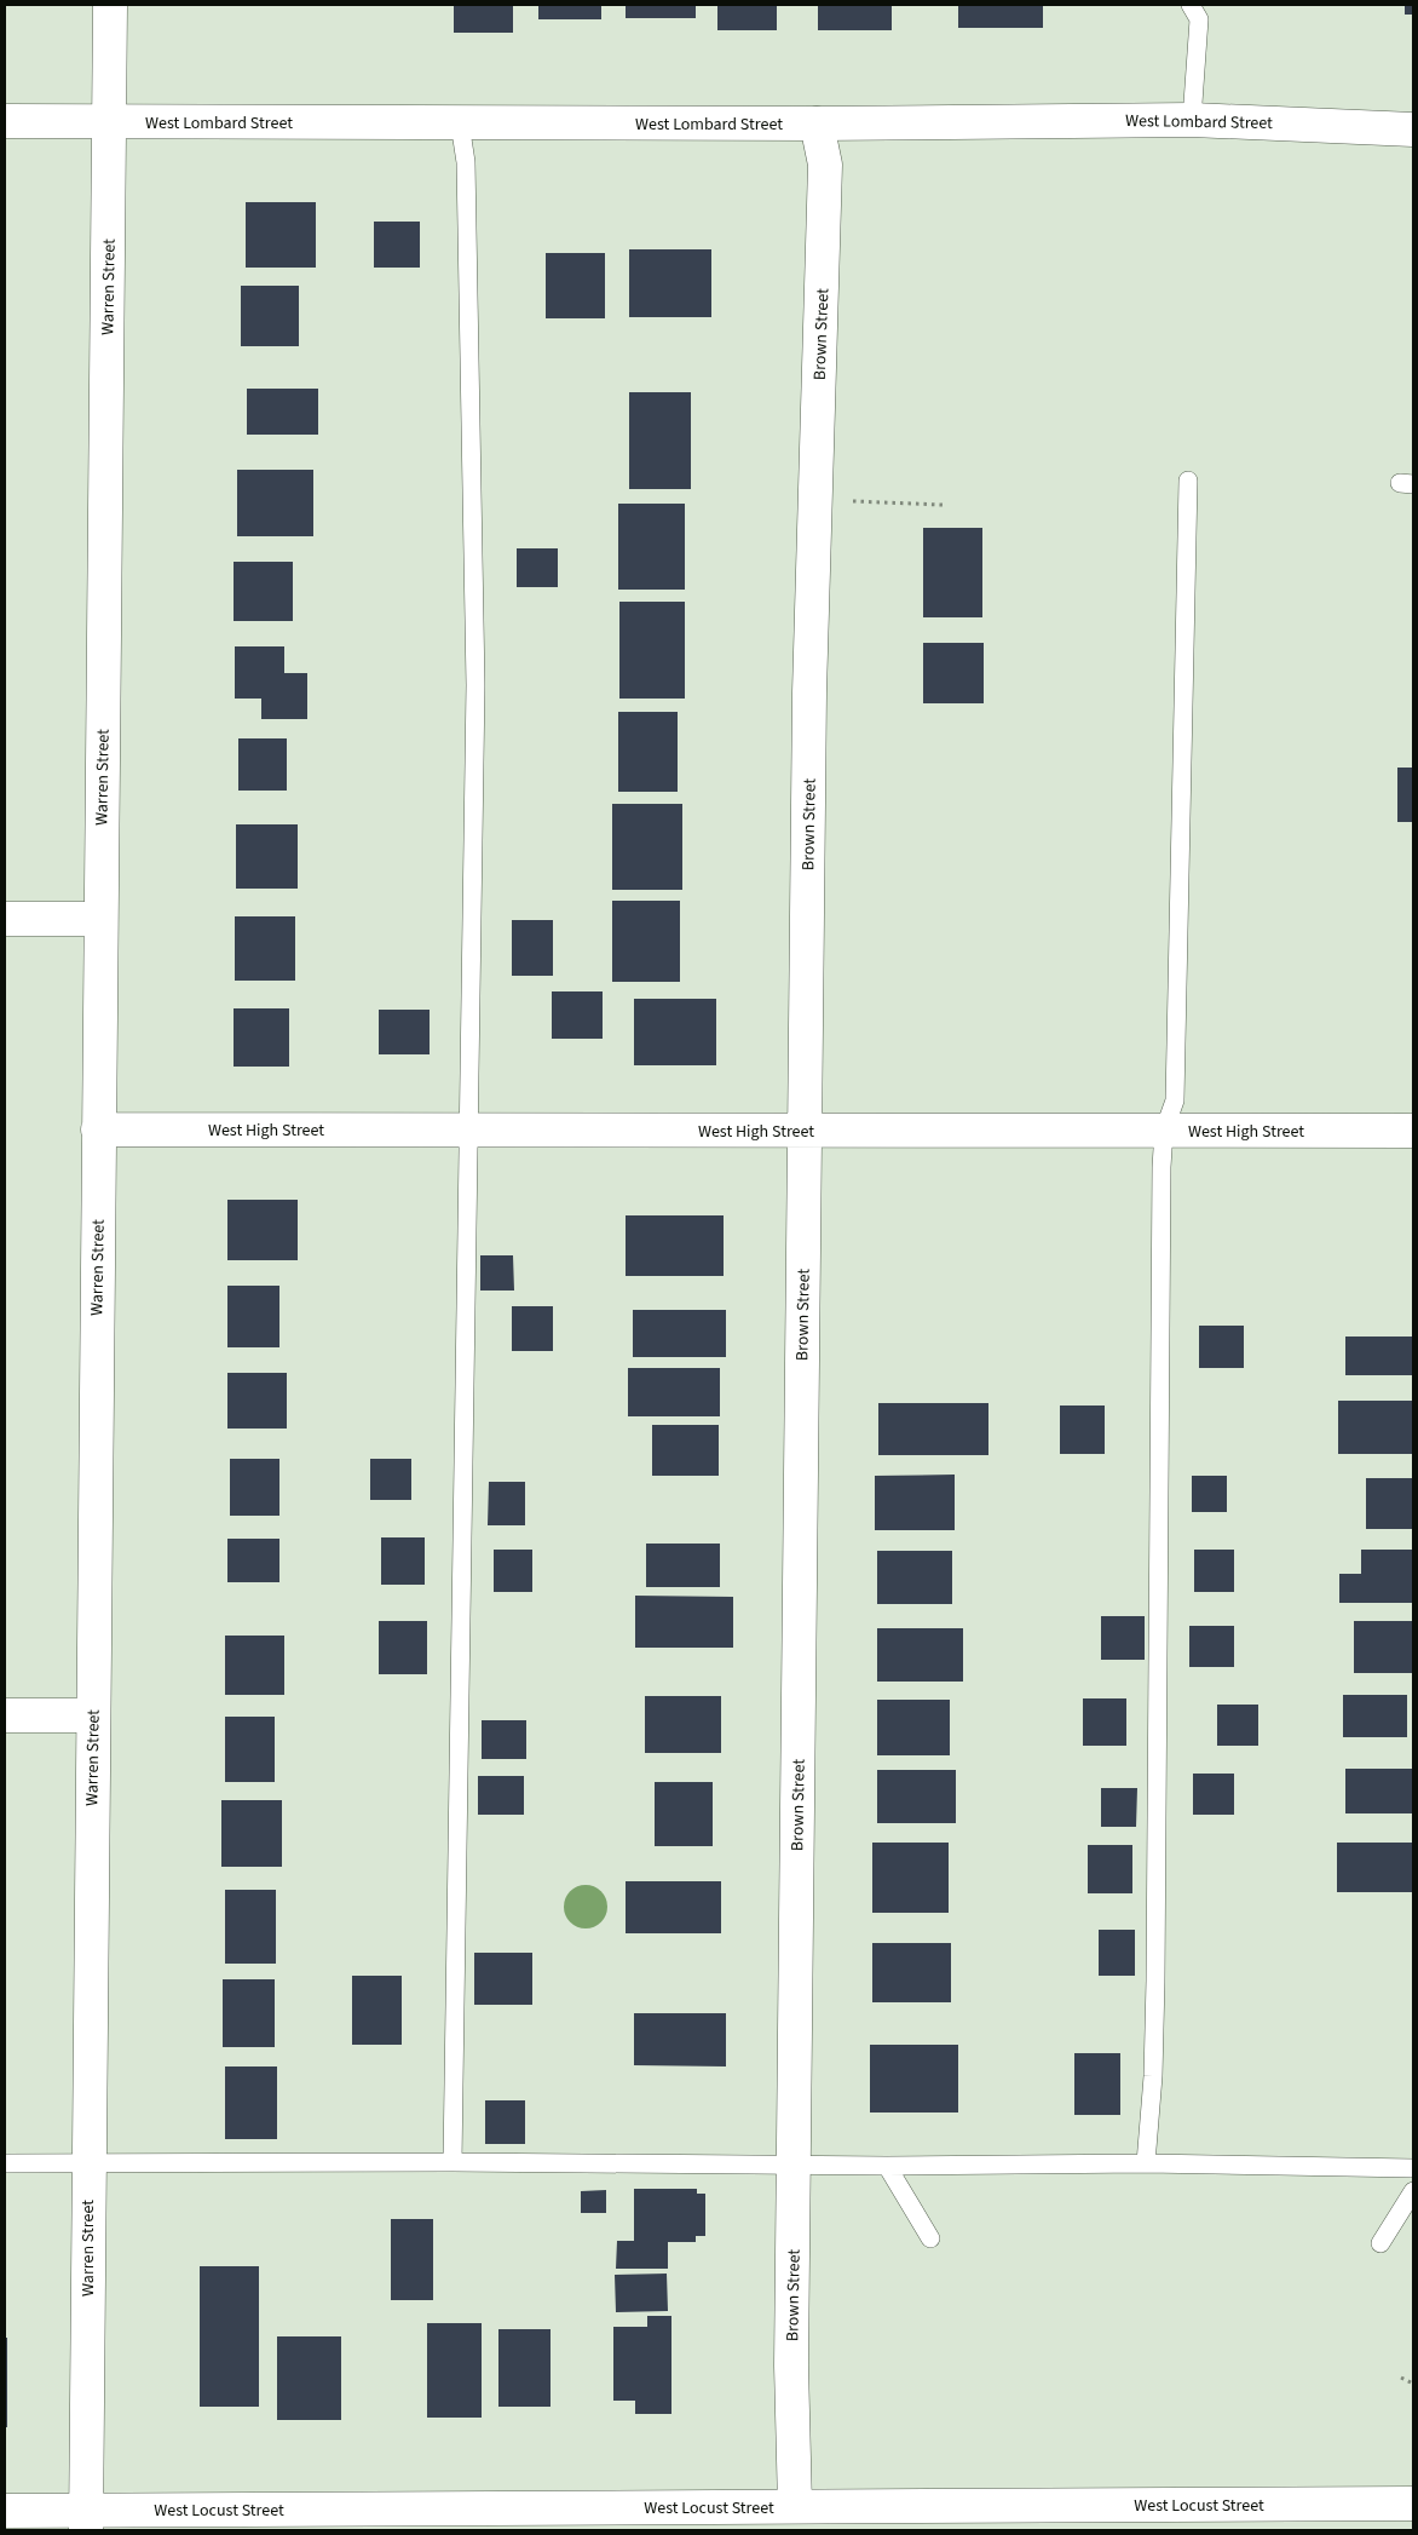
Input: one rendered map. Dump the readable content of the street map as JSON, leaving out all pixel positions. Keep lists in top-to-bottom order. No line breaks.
{"streets":{"street":["West Lombard Street","Warren Street","Brown Street","West High Street","West Locust Street"]},"crossings":[["West Lombard Street","Warren Street"],["West Lombard Street","Brown Street"],["Warren Street","West High Street"],["Warren Street","West Locust Street"],["Brown Street","West High Street"],["Brown Street","West Locust Street"]]}
